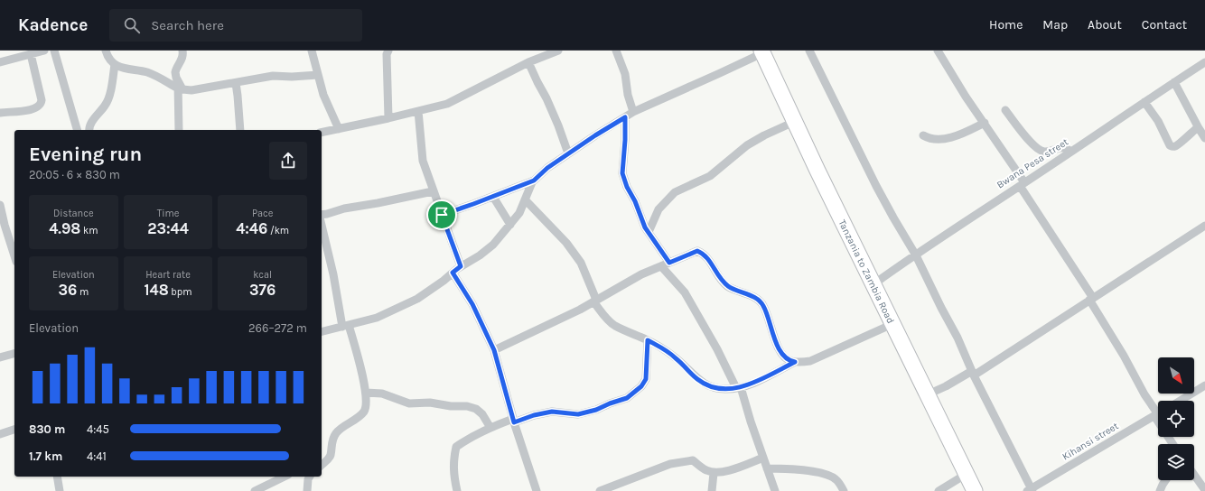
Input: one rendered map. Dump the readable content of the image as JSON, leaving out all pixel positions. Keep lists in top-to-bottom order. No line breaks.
{"streets":{"highway":["Tanzania to Zambia Road"],"street":["Bwana Pesa street","Kihansi street"]},"crossings":[["Bwana Pesa street","Tanzania to Zambia Road"]],"north":"bottom right","page":{"header":"Kadence","search":"Search here","nav":["Home","Map","About","Contact"],"heading":["Evening run","20:05 · 6 × 830 m"],"stats":[["Distance","4.98 km"],["Time","23:44"],["Pace","4:46 /km"],["Elevation","36 m"],["Heart rate","148 bpm"],["kcal","376"]],"chart":["Elevation","266–272 m"],"list":[{"name":"830 m","note":"4:45"},{"name":"1.7 km","note":"4:41"}]}}
